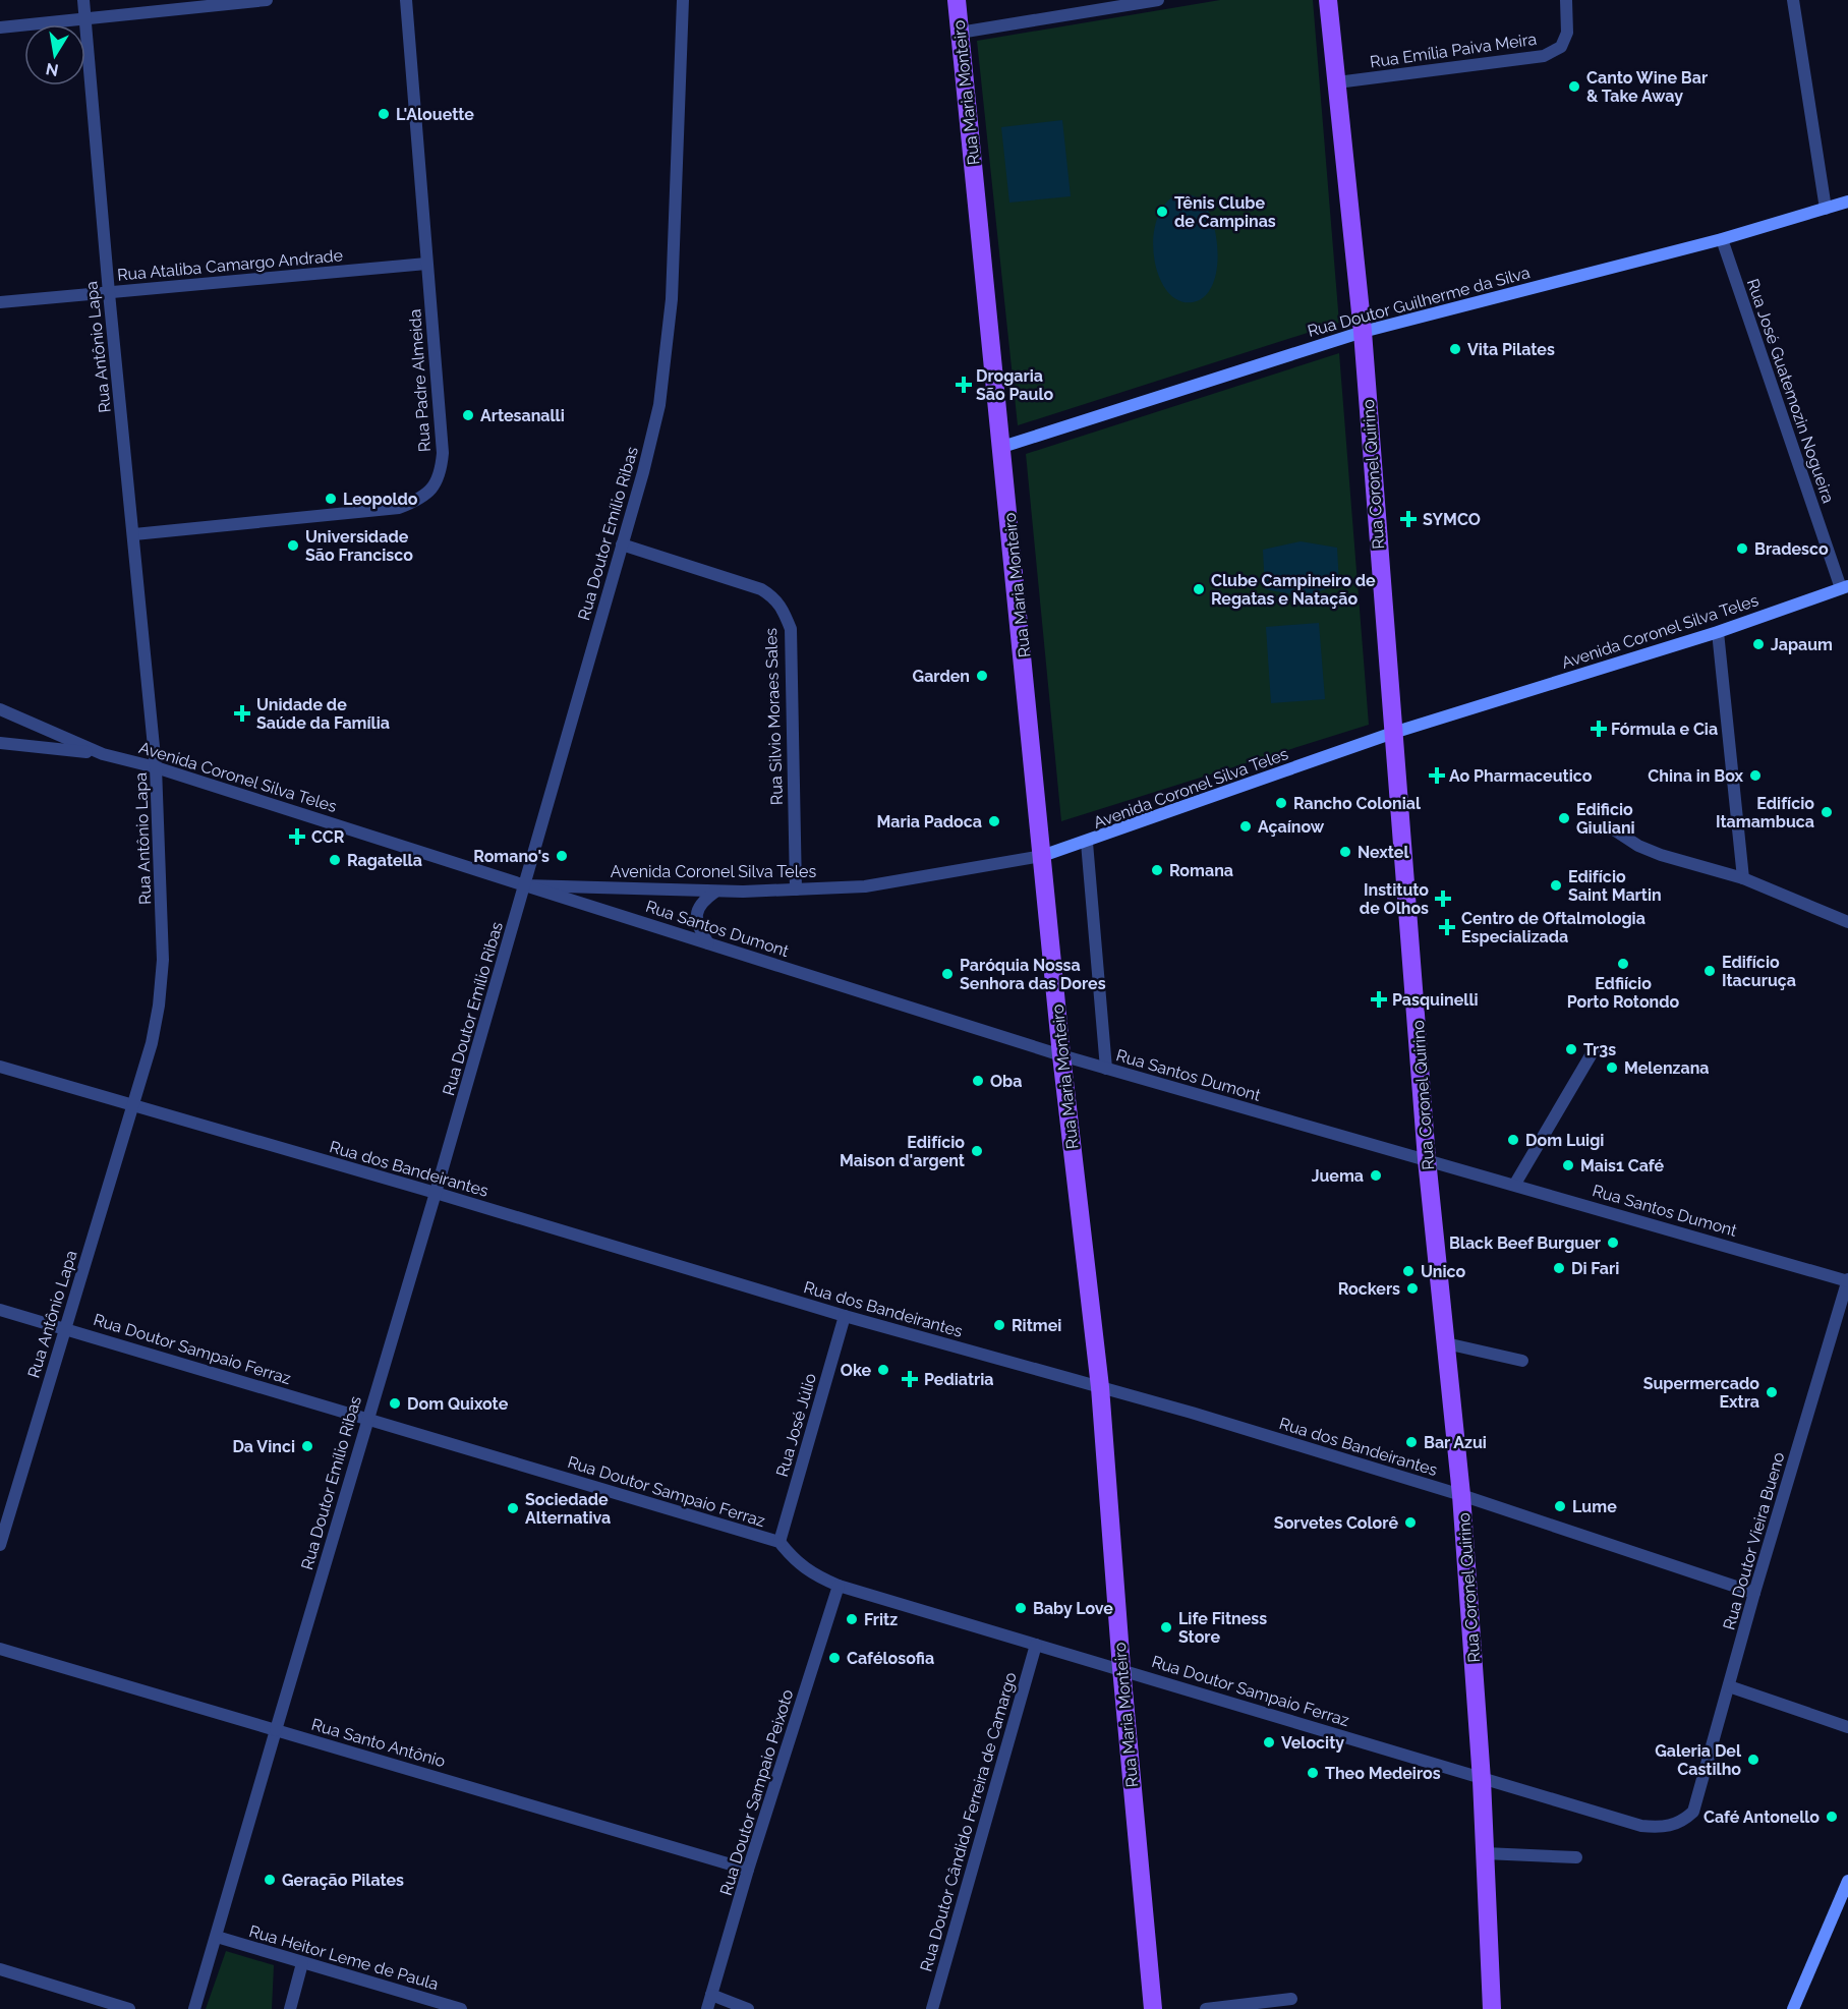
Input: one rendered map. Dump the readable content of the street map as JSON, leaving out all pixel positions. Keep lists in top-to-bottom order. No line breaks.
{"streets":{"main road":["Rua Maria Monteiro","Rua Doutor Guilherme da Silva","Rua Coronel Quirino","Avenida Coronel Silva Teles"],"street":["Rua Emília Paiva Meira","Rua Ataliba Camargo Andrade","Rua Antônio Lapa","Rua Padre Almeida","Rua José Guatemozin Nogueira","Rua Doutor Emílio Ribas","Rua Silvio Moraes Sales","Rua Santos Dumont","Rua dos Bandeirantes","Rua Doutor Sampaio Ferraz","Rua José Júlio","Rua Doutor Vieira Bueno","Rua Santo Antônio","Rua Doutor Sampaio Peixoto","Rua Doutor Cândido Ferreira de Camargo","Rua Heitor Leme de Paula"]},"crossings":[["Rua Emília Paiva Meira","Rua Coronel Quirino"],["Rua Maria Monteiro","Rua Doutor Guilherme da Silva"],["Rua Maria Monteiro","Avenida Coronel Silva Teles"],["Rua Maria Monteiro","Rua Santos Dumont"],["Rua Maria Monteiro","Rua dos Bandeirantes"],["Rua Maria Monteiro","Rua Doutor Sampaio Ferraz"],["Rua Ataliba Camargo Andrade","Rua Antônio Lapa"],["Rua Ataliba Camargo Andrade","Rua Padre Almeida"],["Rua Doutor Guilherme da Silva","Rua José Guatemozin Nogueira"],["Rua Doutor Guilherme da Silva","Rua Coronel Quirino"],["Rua Antônio Lapa","Rua Padre Almeida"],["Rua Antônio Lapa","Avenida Coronel Silva Teles"],["Rua Antônio Lapa","Rua dos Bandeirantes"],["Rua Antônio Lapa","Rua Doutor Sampaio Ferraz"],["Rua José Guatemozin Nogueira","Avenida Coronel Silva Teles"],["Rua Coronel Quirino","Avenida Coronel Silva Teles"],["Rua Coronel Quirino","Rua Santos Dumont"],["Rua Coronel Quirino","Rua dos Bandeirantes"],["Rua Coronel Quirino","Rua Doutor Sampaio Ferraz"],["Rua Doutor Emílio Ribas","Avenida Coronel Silva Teles"],["Rua Doutor Emílio Ribas","Rua Silvio Moraes Sales"],["Rua Doutor Emílio Ribas","Rua Santos Dumont"],["Rua Doutor Emílio Ribas","Rua dos Bandeirantes"],["Rua Doutor Emílio Ribas","Rua Doutor Sampaio Ferraz"],["Rua Doutor Emílio Ribas","Rua Santo Antônio"],["Rua Doutor Emílio Ribas","Rua Heitor Leme de Paula"],["Avenida Coronel Silva Teles","Rua Silvio Moraes Sales"],["Avenida Coronel Silva Teles","Rua Santos Dumont"],["Rua Santos Dumont","Rua Doutor Vieira Bueno"],["Rua dos Bandeirantes","Rua José Júlio"],["Rua dos Bandeirantes","Rua Doutor Vieira Bueno"],["Rua Doutor Sampaio Ferraz","Rua José Júlio"],["Rua Doutor Sampaio Ferraz","Rua Doutor Vieira Bueno"],["Rua Doutor Sampaio Ferraz","Rua Doutor Sampaio Peixoto"],["Rua Doutor Sampaio Ferraz","Rua Doutor Cândido Ferreira de Camargo"],["Rua Santo Antônio","Rua Doutor Sampaio Peixoto"]],"places":{"other":["Canto Wine Bar & Take Away","L'Alouette","Tênis Clube de Campinas","Vita Pilates","Artesanalli","Leopoldo","Universidade São Francisco","Bradesco","Clube Campineiro de Regatas e Natação","Japaum","Garden","China in Box","Rancho Colonial","Edifício Itamambuca","Edificio Giuliani","Maria Padoca","Açaínow","Nextel","Romano's","Ragatella","Romana","Edifício Saint Martin","Edfiício Porto Rotondo","Edifício Itacuruça","Paróquia Nossa Senhora das Dores","Tr3s","Melenzana","Oba","Dom Luigi","Edifício Maison d'argent","Mais1 Café","Juema","Black Beef Burguer","Di Fari","Unico","Rockers","Ritmei","Oke","Supermercado Extra","Dom Quixote","Bar Azui","Da Vinci","Lume","Sociedade Alternativa","Sorvetes Colorê","Baby Love","Fritz","Life Fitness Store","Cafélosofia","Velocity","Galeria Del Castilho","Theo Medeiros","Café Antonello","Geração Pilates"],"health":["Drogaria São Paulo","SYMCO","Unidade de Saúde da Família","Fórmula e Cia","Ao Pharmaceutico","CCR","Instituto de Olhos","Centro de Oftalmologia Especializada","Pasquinelli","Pediatria"]},"north":"bottom"}
